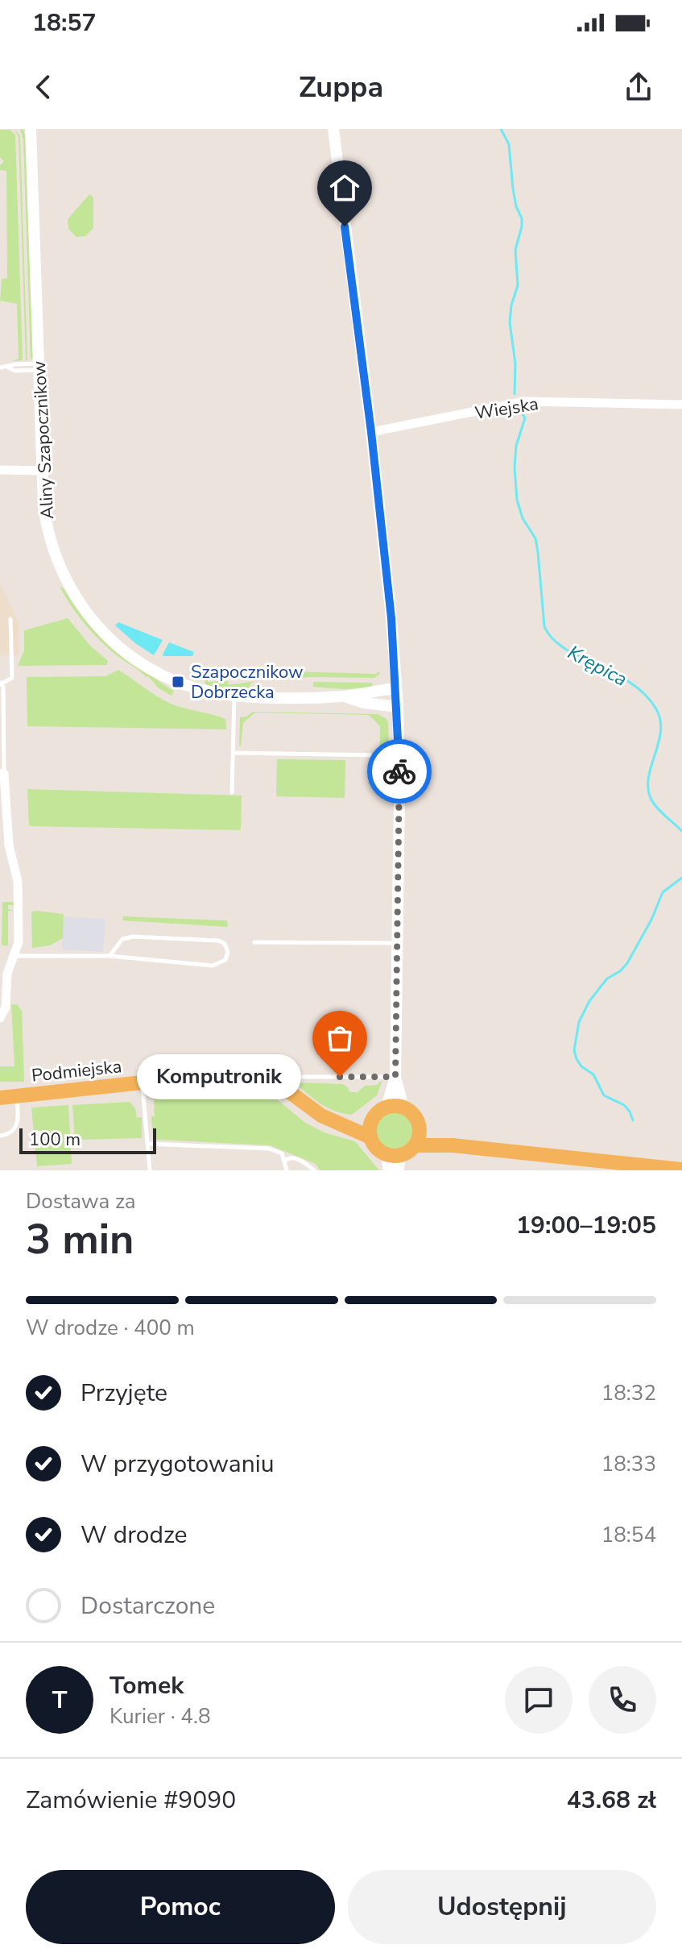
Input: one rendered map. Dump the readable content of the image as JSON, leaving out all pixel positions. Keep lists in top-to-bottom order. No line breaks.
{"streets":{"main road":["Podmiejska"],"street":["Wiejska","Aliny Szapocznikow"]},"water":["Krępica"],"places":{"transit":["Szapocznikow Dobrzecka"],"other":["Komputronik"]},"scale_bar":"100 m","page":{"status":"18:57","header":"Zuppa","bubble":"Komputronik","scale":"100 m","heading":["3 min","Dostawa za","19:00–19:05"],"panel":["Tomek","Kurier · 4.8","Zamówienie #9090","43.68 zł"],"bar":"W drodze · 400 m","list":[["Przyjęte","18:32"],["W przygotowaniu","18:33"],["W drodze","18:54"],"Dostarczone"],"round":"T","buttons":["Pomoc","Udostępnij"]}}
